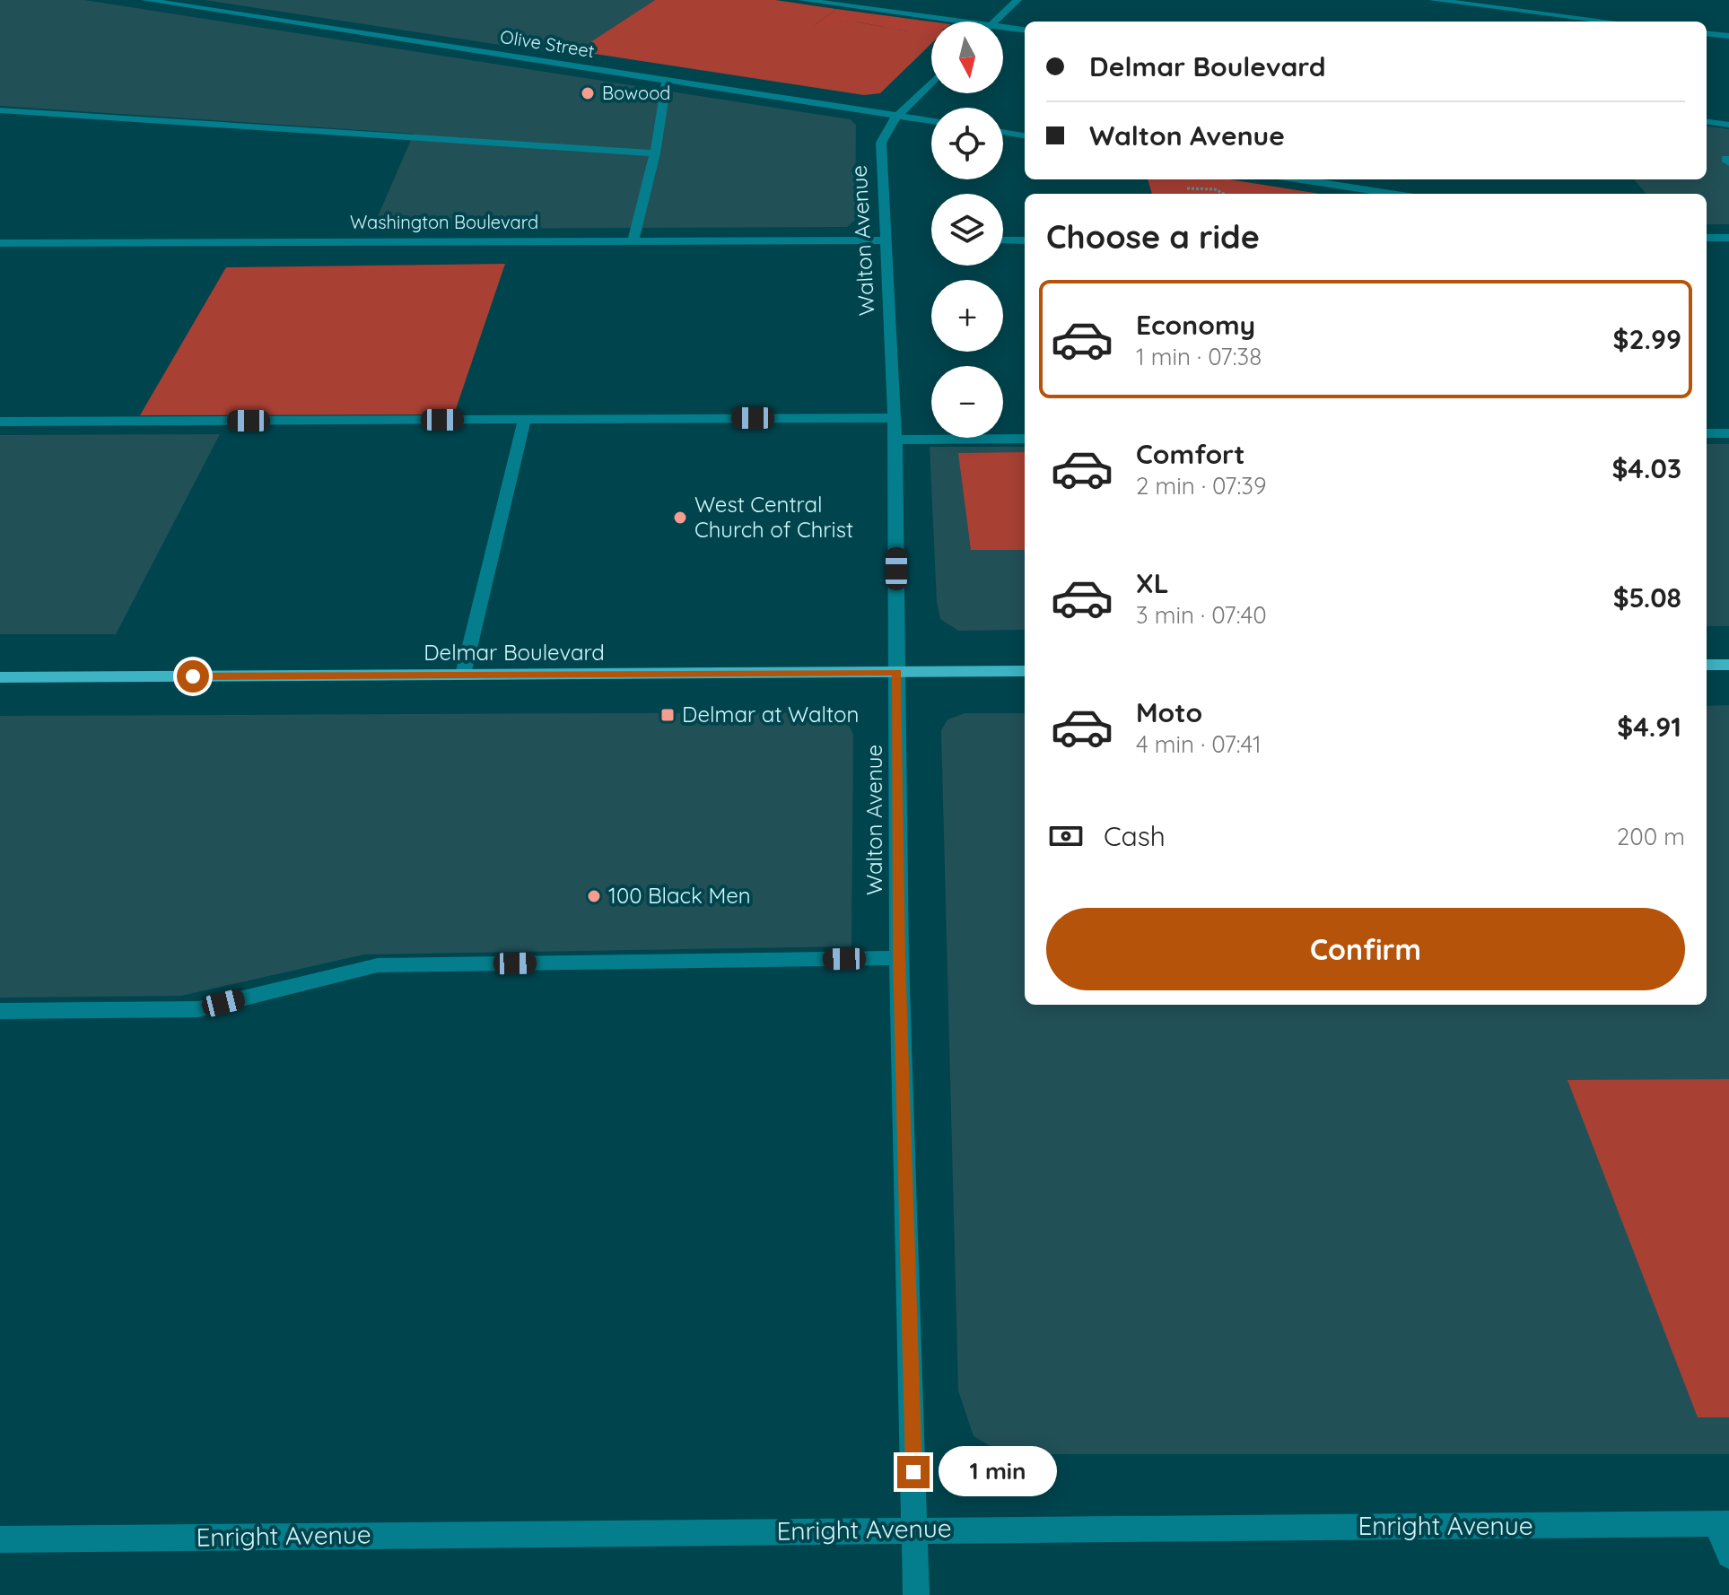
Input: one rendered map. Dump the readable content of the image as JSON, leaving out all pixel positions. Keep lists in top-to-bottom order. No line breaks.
{"streets":{"main road":["Delmar Boulevard"],"street":["Olive Street","Washington Boulevard","Walton Avenue","Enright Avenue"]},"crossings":[["Olive Street","Walton Avenue"],["Washington Boulevard","Walton Avenue"],["Walton Avenue","Delmar Boulevard"],["Walton Avenue","Enright Avenue"]],"places":{"other":["Bowood","West Central Church of Christ","100 Black Men"],"transit":["Delmar at Walton"]},"north":"bottom","page":{"map_buttons":["+","−"],"banner":["Delmar Boulevard","Walton Avenue"],"heading":"Choose a ride","list":[{"name":"Economy","note":"1 min · 07:38","value":"$2.99"},{"name":"Comfort","note":"2 min · 07:39","value":"$4.03"},{"name":"XL","note":"3 min · 07:40","value":"$5.08"},{"name":"Moto","note":"4 min · 07:41","value":"$4.91"}],"pay":["Cash","200 m"],"buttons":"Confirm","bubble":"1 min"}}
